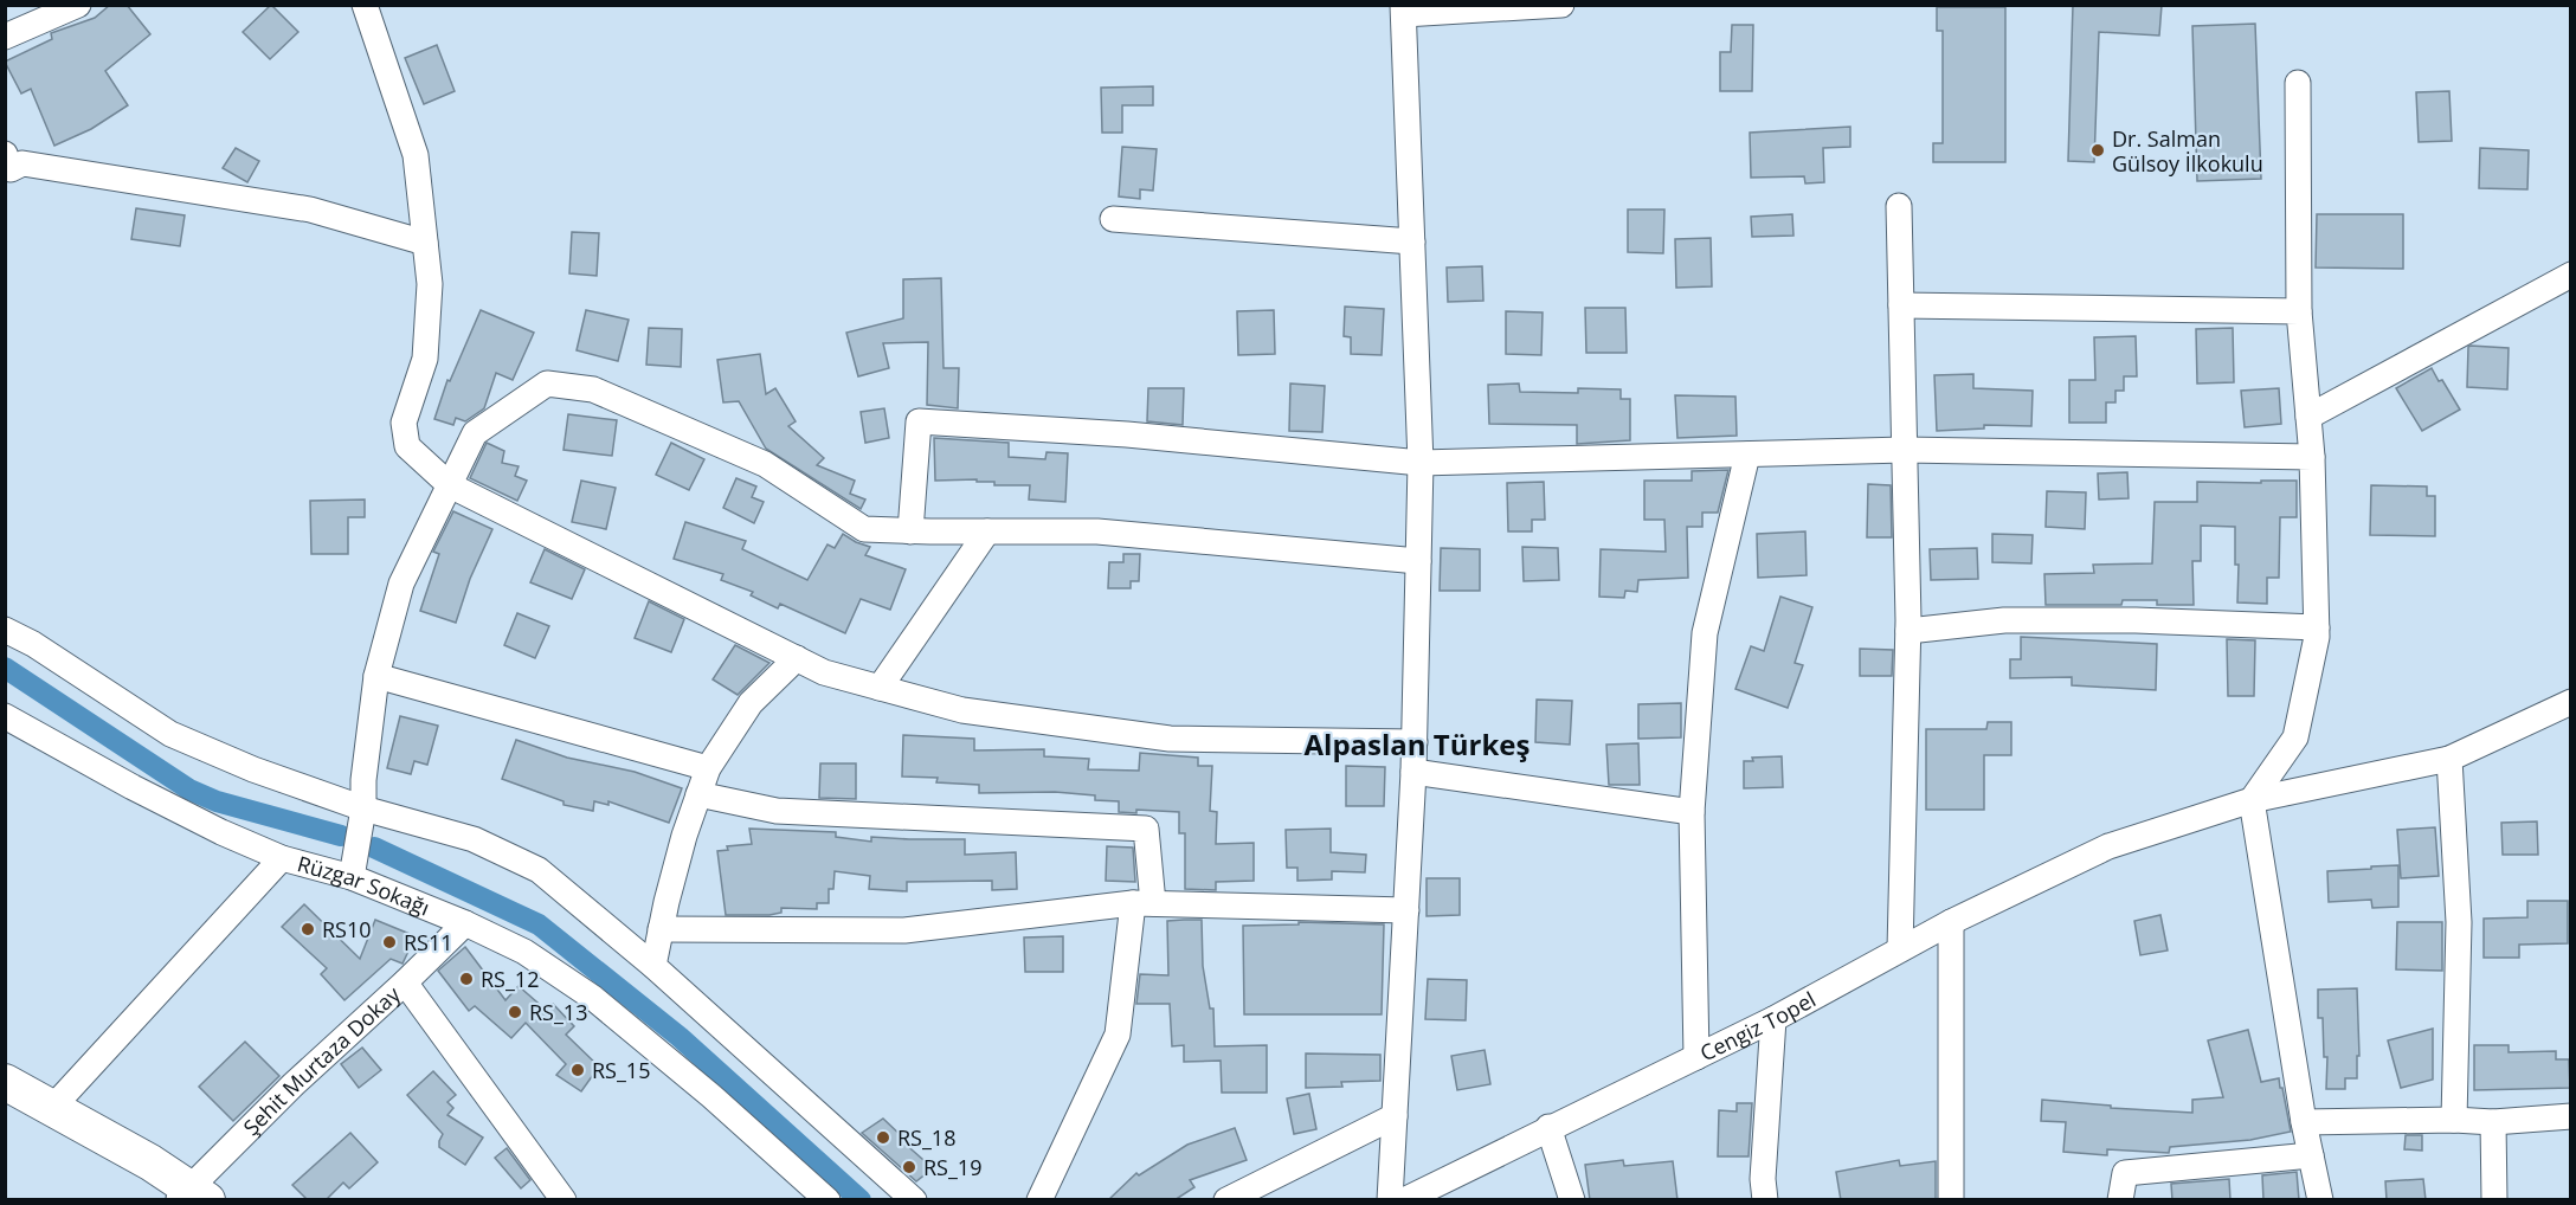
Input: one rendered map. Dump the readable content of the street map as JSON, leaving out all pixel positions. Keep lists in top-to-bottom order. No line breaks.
{"streets":{"street":["Rüzgar Sokağı","Cengiz Topel","Şehit Murtaza Dokay"]},"crossings":[["Rüzgar Sokağı","Şehit Murtaza Dokay"]],"districts":["Alpaslan Türkeş"],"places":["Dr. Salman Gülsoy İlkokulu","RS10","RS11","RS_12","RS_13","RS_15","RS_18","RS_19"]}
